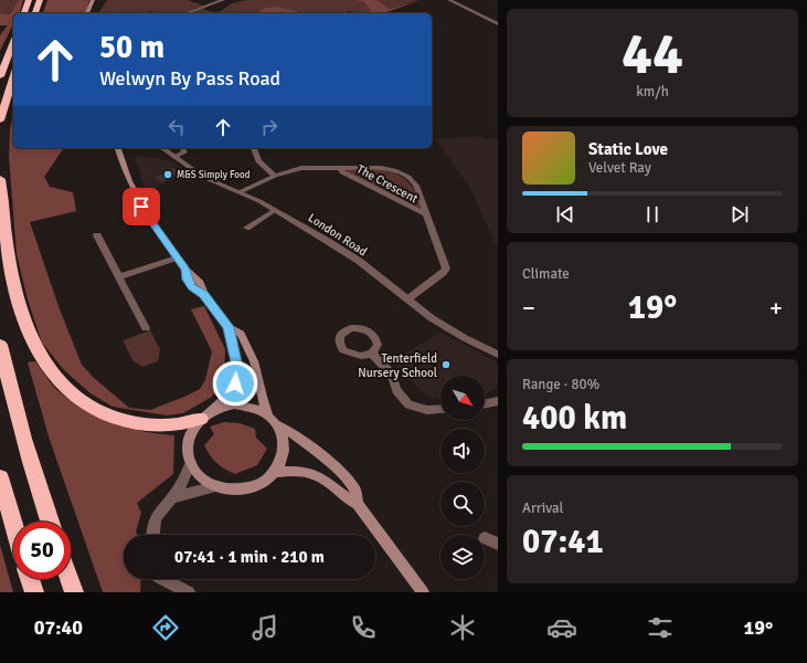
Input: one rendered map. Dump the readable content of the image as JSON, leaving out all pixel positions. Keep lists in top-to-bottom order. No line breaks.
{"streets":{"street":["The Crescent","London Road"]},"crossings":[["The Crescent","London Road"]],"places":["M&S Simply Food","Tenterfield Nursery School"],"north":"bottom right","page":{"tile":[["44","km/h"],"Climate",["Range · 80%","400 km"],["Arrival","07:41"]],"turn":["50 m","Welwyn By Pass Road"],"song":["Static Love","Velvet Ray"],"heat":["−","19°","+"],"limit":"50","trip":"07:41 · 1 min · 210 m","tabs":["07:40","19°"]}}
